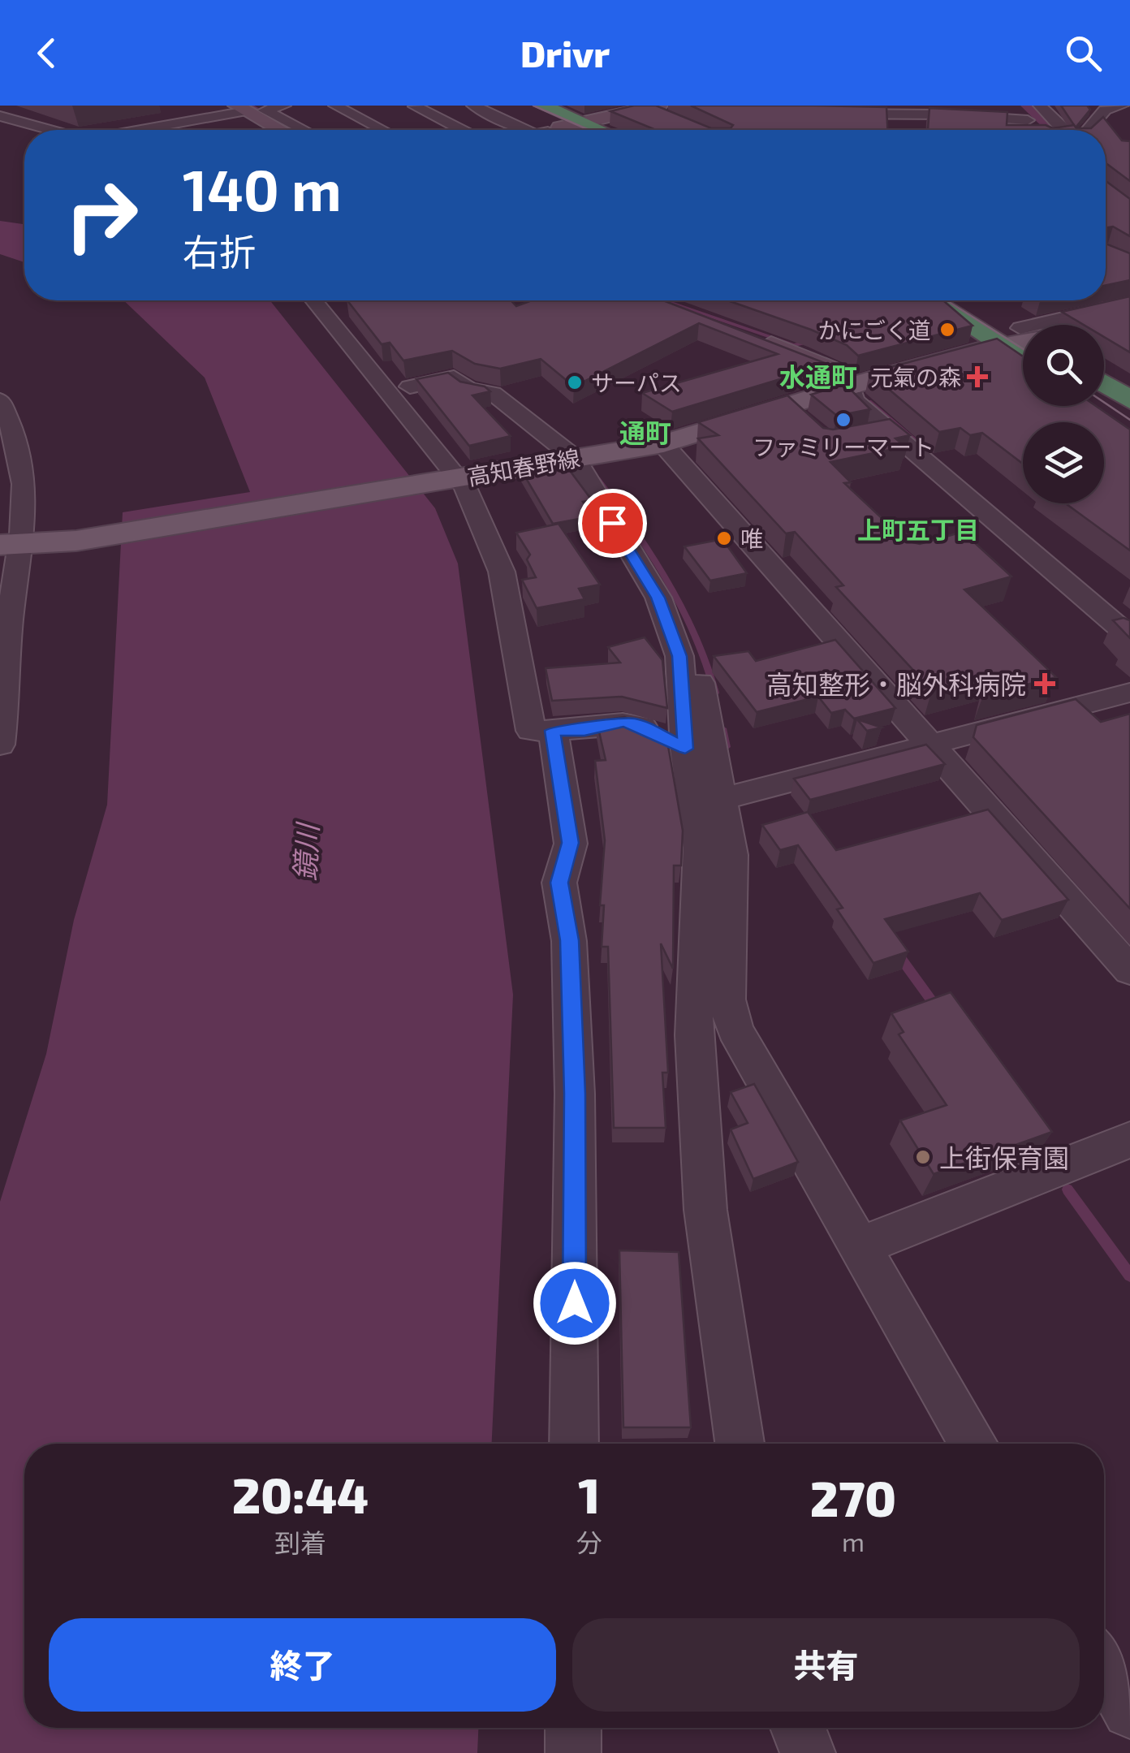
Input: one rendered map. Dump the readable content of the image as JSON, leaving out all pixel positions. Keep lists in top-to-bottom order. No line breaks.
{"streets":{"main road":["高知春野線"]},"districts":["水通町","通町","上町五丁目"],"water":["鏡川"],"places":{"other":["かにごく道","サーパス","ファミリーマート","唯","上街保育園"],"health":["元氣の森","高知整形・脳外科病院"]},"page":{"header":"Drivr","turn":["140 m","右折"],"eta":["20:44","到着","1","分","270","m"],"buttons":["終了","共有"]}}
